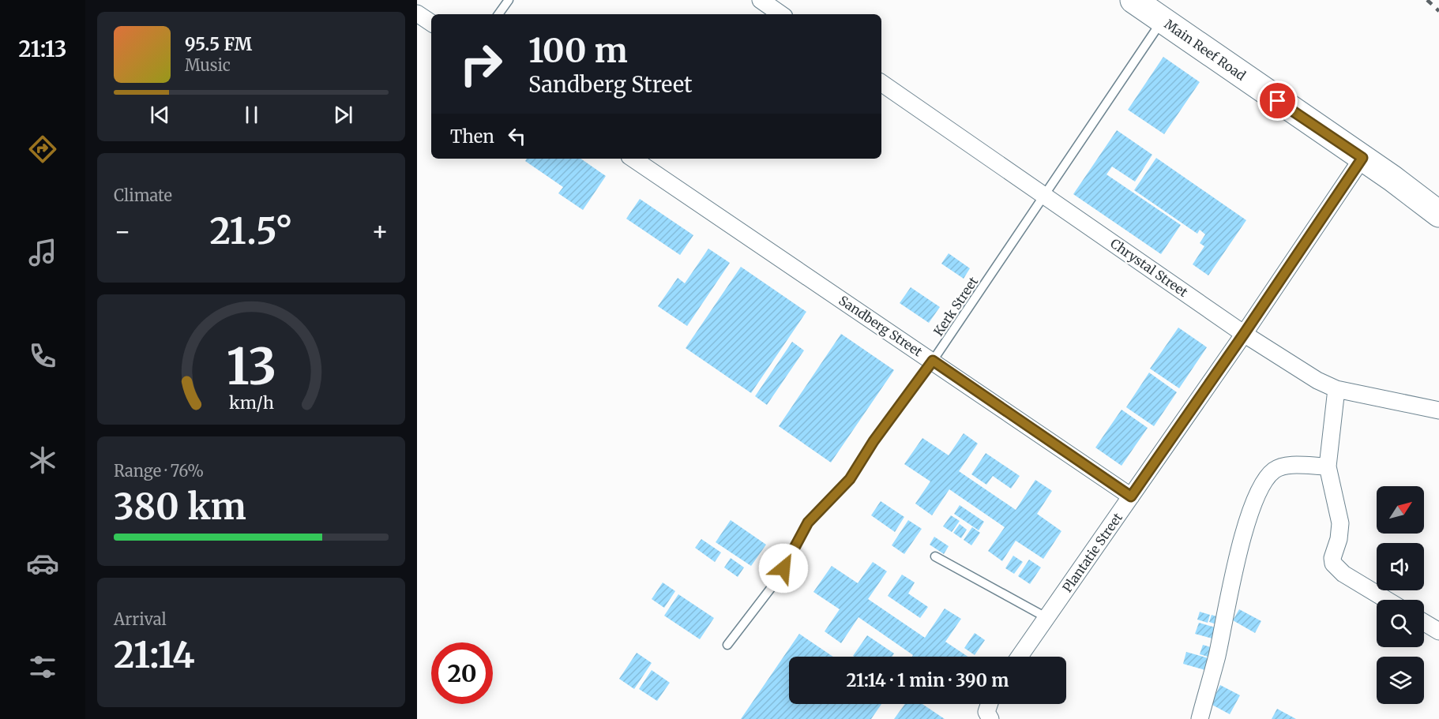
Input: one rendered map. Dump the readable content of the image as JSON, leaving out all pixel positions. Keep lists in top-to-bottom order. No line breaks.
{"streets":{"main road":["Main Reef Road"],"street":["Chrystal Street","Sandberg Street","Plantatie Street"],"lane":["Kerk Street"]},"crossings":[["Main Reef Road","Kerk Street"],["Main Reef Road","Plantatie Street"],["Chrystal Street","Kerk Street"],["Chrystal Street","Plantatie Street"],["Kerk Street","Sandberg Street"],["Sandberg Street","Plantatie Street"]],"north":"top right","page":{"tabs":"21:13","turn":["100 m","Sandberg Street"],"song":["95.5 FM","Music"],"then":"Then","tile":["Climate",["Range · 76%","380 km"],["Arrival","21:14"]],"heat":["−","21.5°","+"],"limit":"20","trip":"21:14 · 1 min · 390 m","gauge":["13","km/h"]}}
